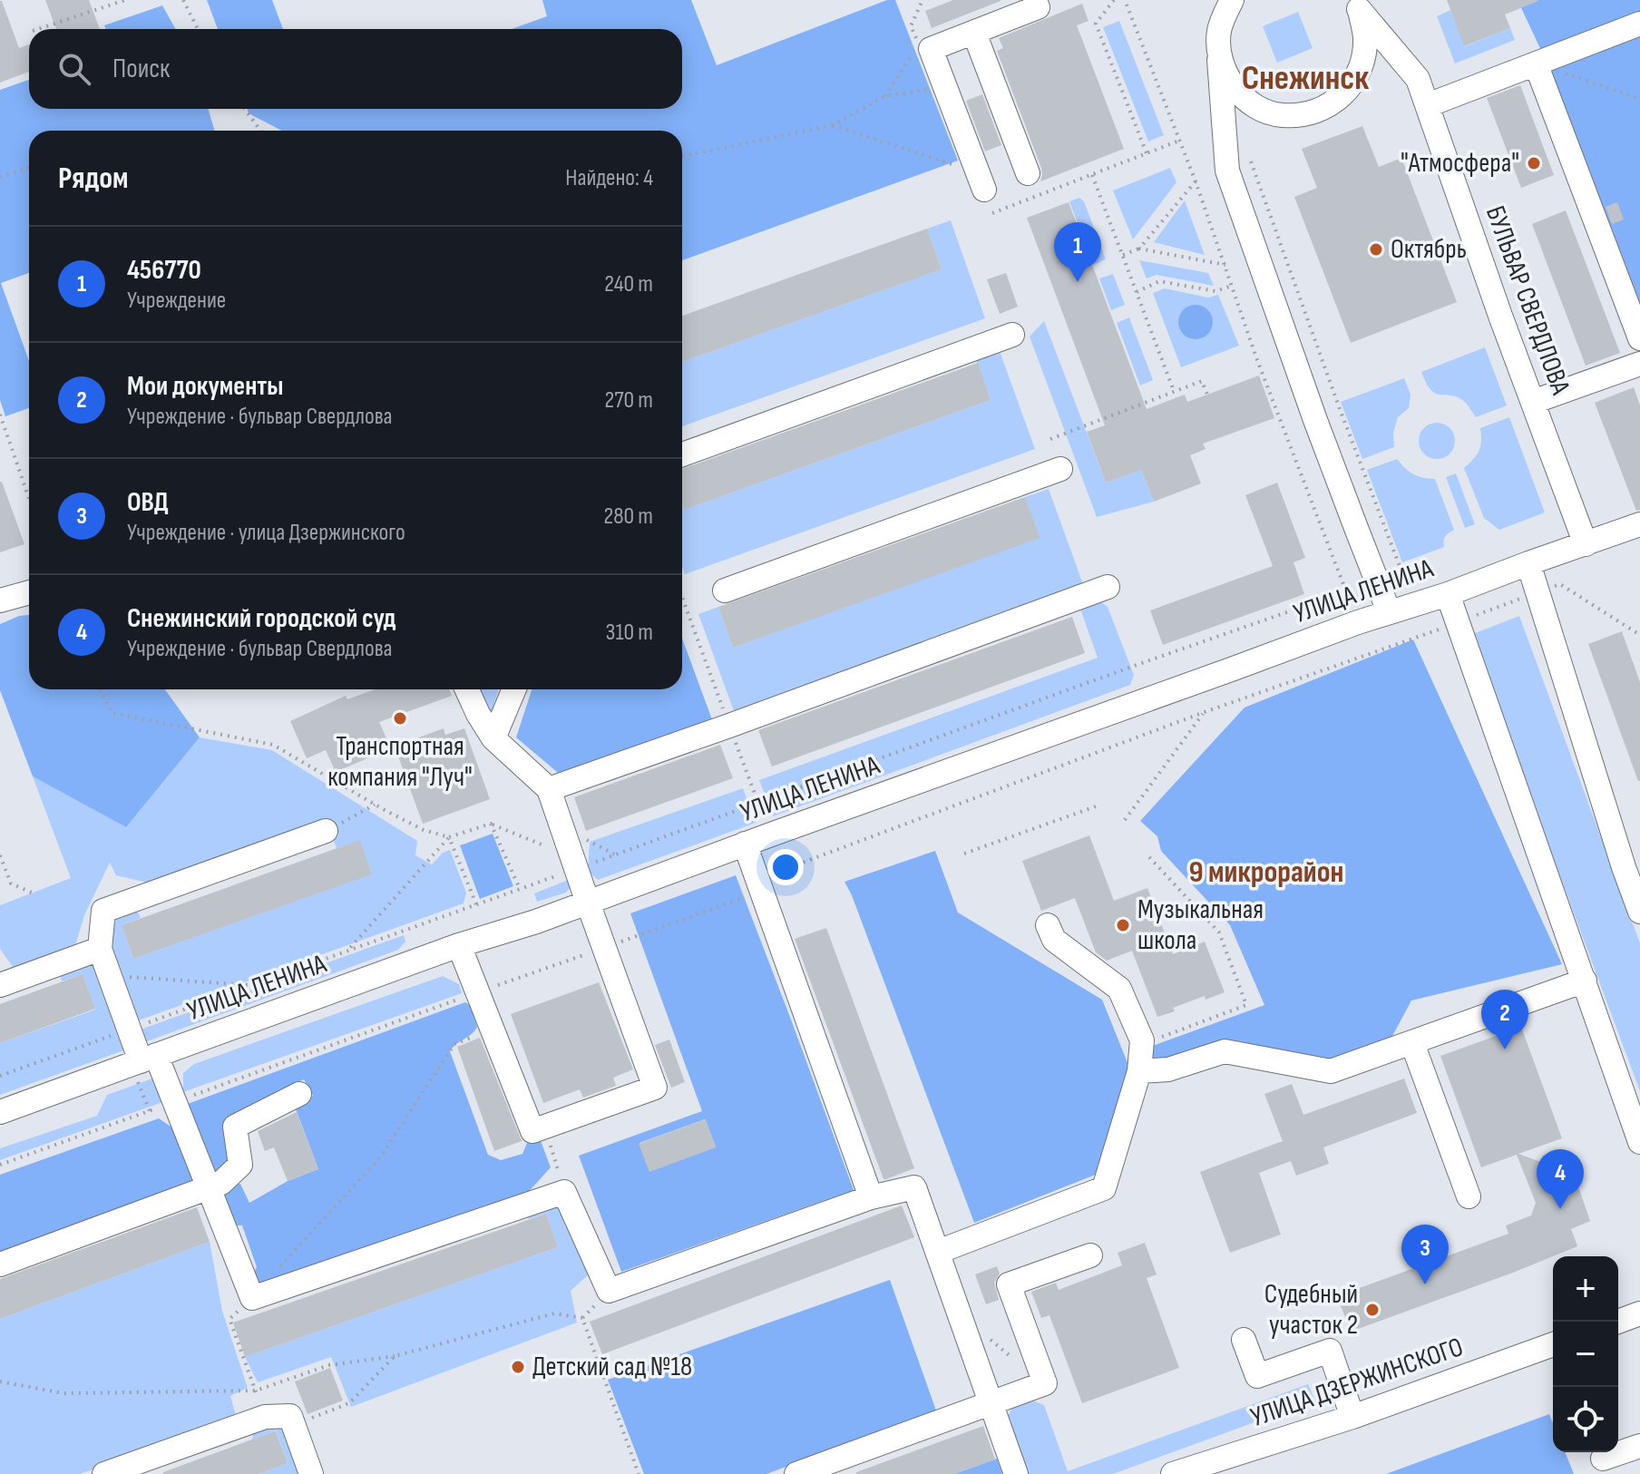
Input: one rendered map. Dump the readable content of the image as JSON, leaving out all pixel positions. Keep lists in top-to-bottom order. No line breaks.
{"streets":{"street":["БУЛЬВАР СВЕРДЛОВА","УЛИЦА ЛЕНИНА","УЛИЦА ДЗЕРЖИНСКОГО"]},"crossings":[["БУЛЬВАР СВЕРДЛОВА","УЛИЦА ЛЕНИНА"]],"districts":["Снежинск","9 микрорайон"],"places":["\"Атмосфера\"","Октябрь","Транспортная компания \"Луч\"","Музыкальная школа","Судебный участок 2","Детский сад №18"],"page":{"search":"Поиск","heading":["Рядом","Найдено: 4"],"pins":["1","2","4","3"],"list":[{"mark":"1","name":"456770","note":"Учреждение","value":"240 m"},{"mark":"2","name":"Мои документы","note":"Учреждение · бульвар Свердлова","value":"270 m"},{"mark":"3","name":"ОВД","note":"Учреждение · улица Дзержинского","value":"280 m"},{"mark":"4","name":"Снежинский городской суд","note":"Учреждение · бульвар Свердлова","value":"310 m"}],"map_buttons":["+","−"]}}
